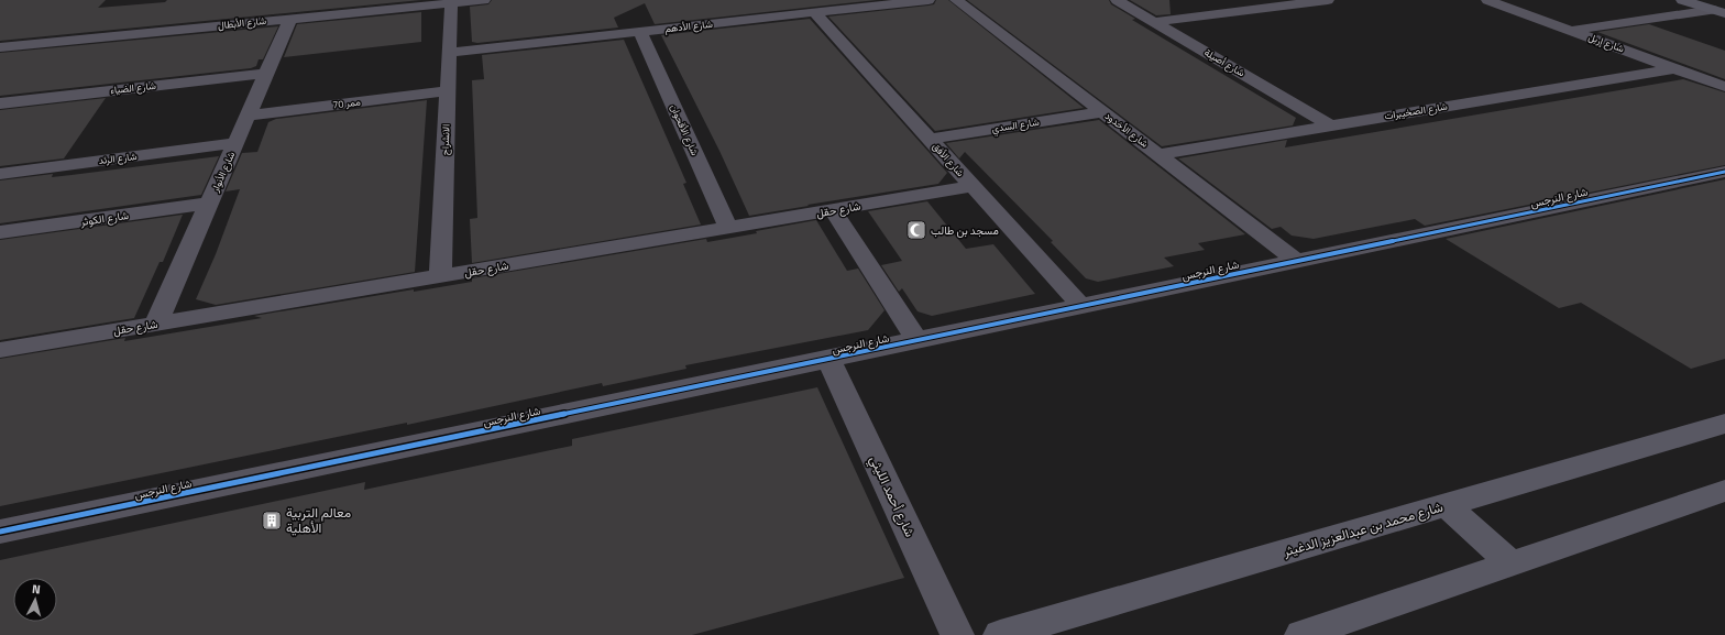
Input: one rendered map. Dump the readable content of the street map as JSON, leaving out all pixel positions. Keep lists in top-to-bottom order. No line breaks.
{"streets":{"street":["شارع الأبطال","شارع الأدهم","شارع إربل","شارع أصيلة","شارع الضياء","ممر 70","شارع الصخيبرات","شارع السدي","شارع الأقحوان","شارع الأخدود","الانشراح","شارع الرئد","شارع الأفق","شارع الأنوار","شارع النرجس","شارع حقل","شارع الكوثر","شارع أحمد الليثي","شارع محمد بن عبدالعزيز الدغيثر"]},"crossings":[["شارع الأبطال","الانشراح"],["شارع الأبطال","شارع الأنوار"],["شارع الأدهم","شارع الأقحوان"],["شارع الأدهم","الانشراح"],["شارع الأدهم","شارع الأفق"],["شارع إربل","شارع الصخيبرات"],["شارع أصيلة","شارع الصخيبرات"],["شارع الضياء","شارع الأنوار"],["ممر 70","الانشراح"],["ممر 70","شارع الأنوار"],["شارع الصخيبرات","شارع الأخدود"],["شارع السدي","شارع الأخدود"],["شارع السدي","شارع الأفق"],["شارع الأقحوان","شارع حقل"],["شارع الأخدود","شارع النرجس"],["الانشراح","شارع حقل"],["شارع الرئد","شارع الأنوار"],["شارع الأفق","شارع النرجس"],["شارع الأفق","شارع حقل"],["شارع الأنوار","شارع حقل"],["شارع الأنوار","شارع الكوثر"],["شارع النرجس","شارع أحمد الليثي"]],"places":{"mosque":["مسجد بن طالب"],"building":["معالم التربية الأهلية"]},"north":"top"}
